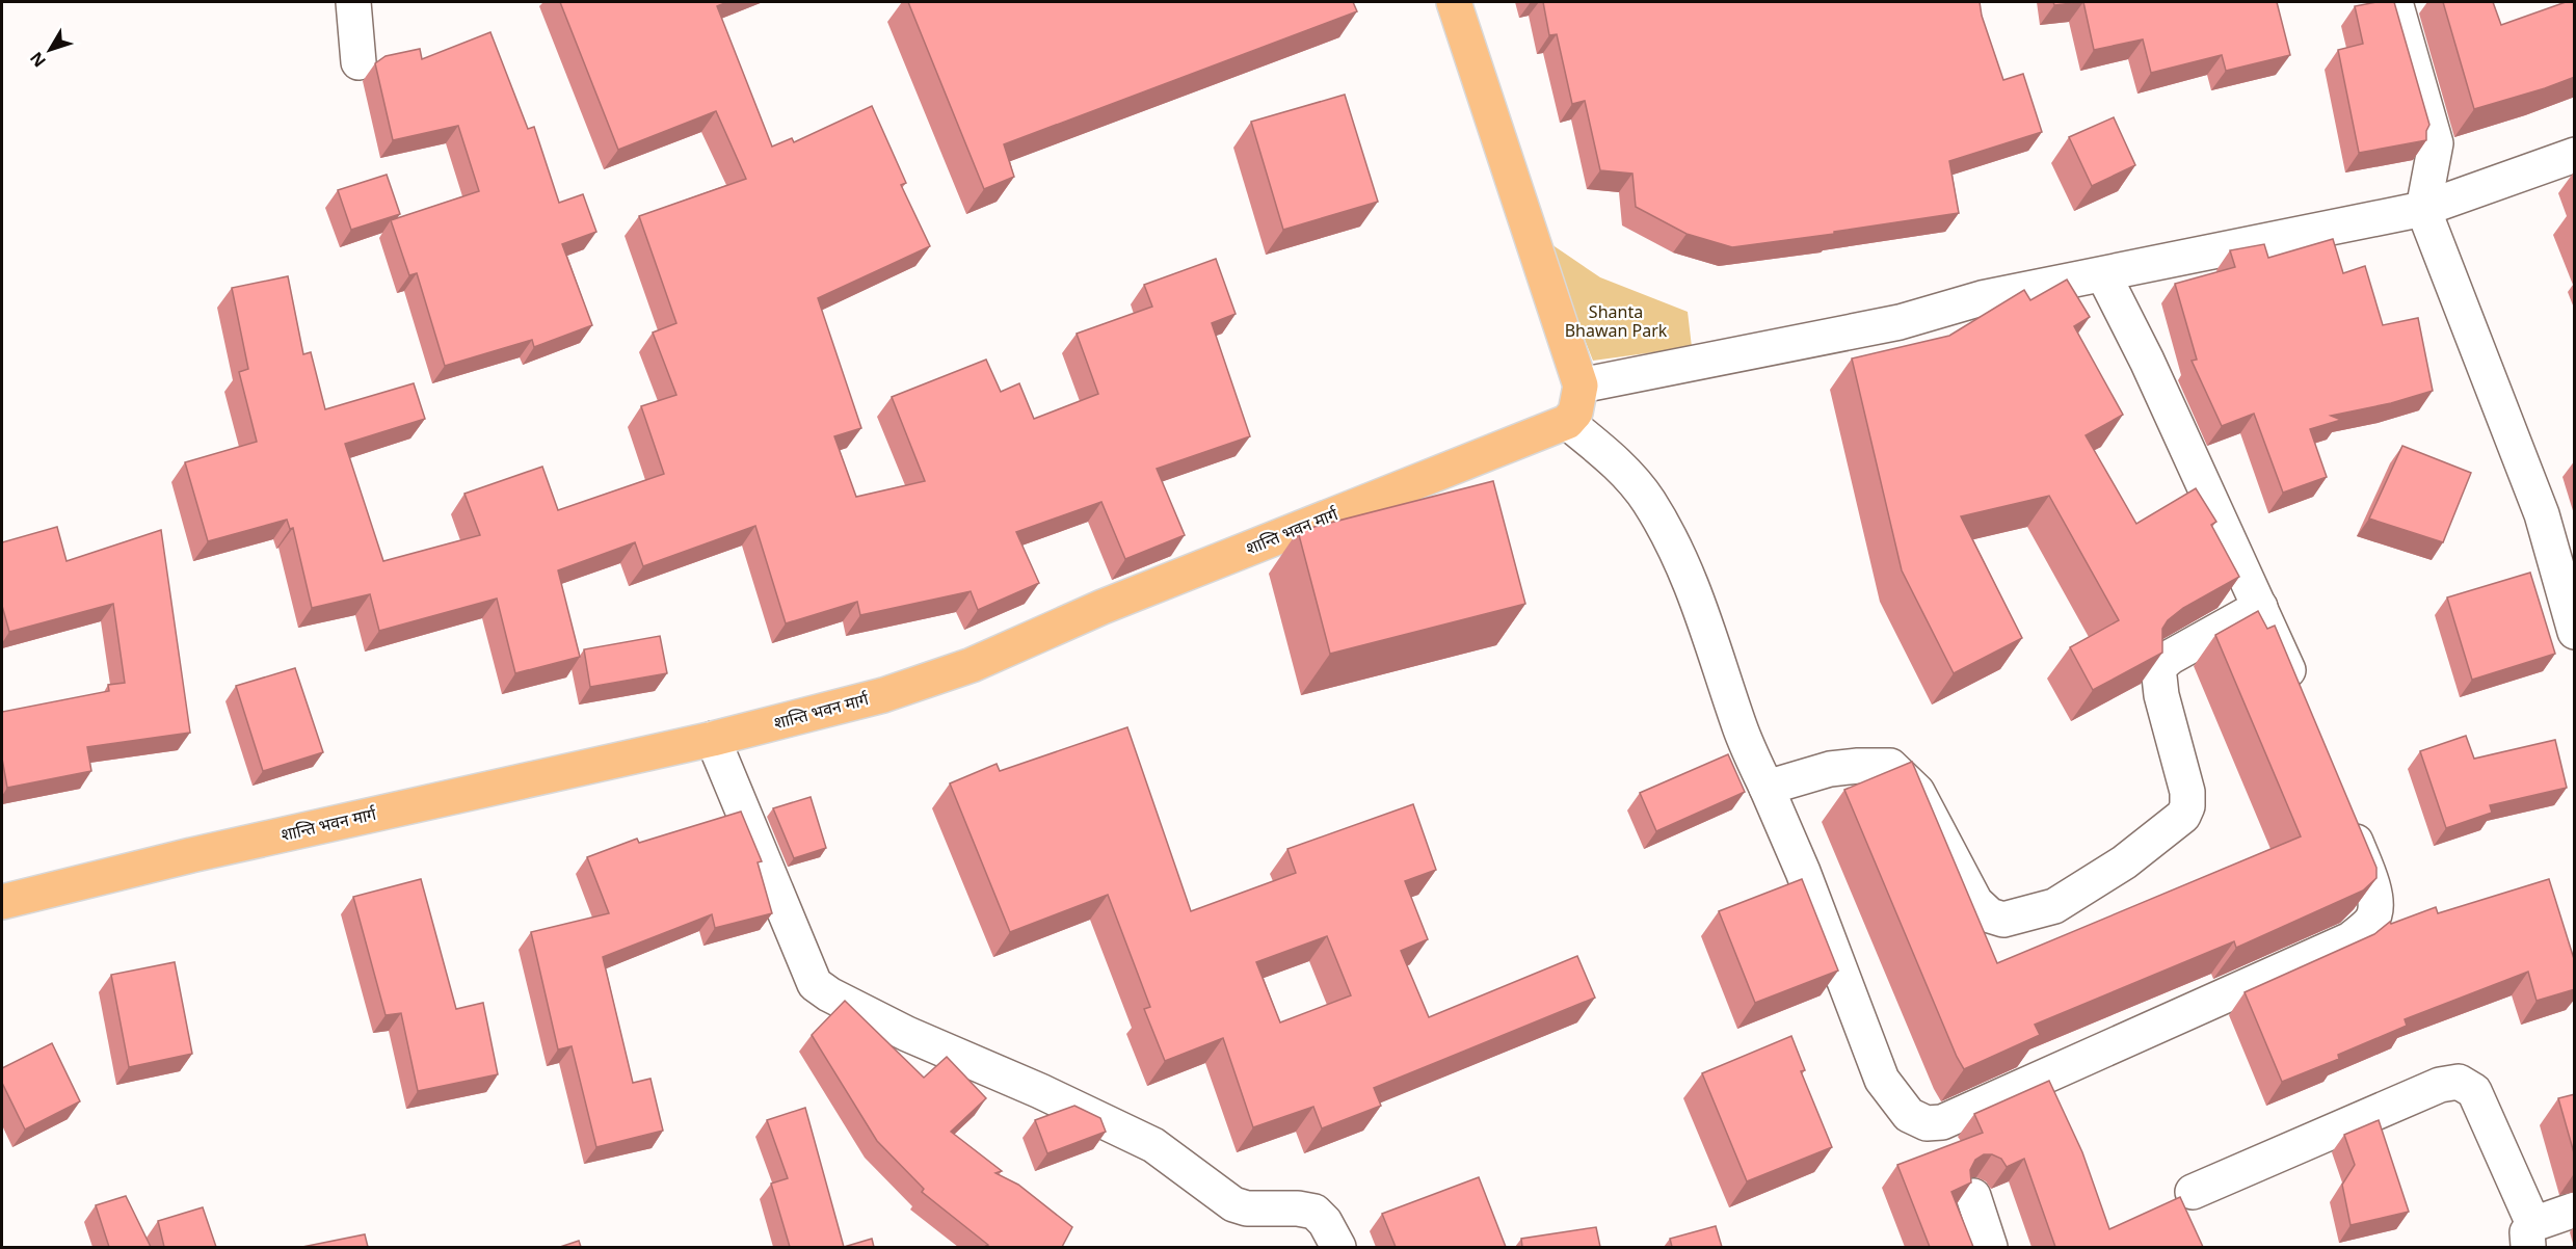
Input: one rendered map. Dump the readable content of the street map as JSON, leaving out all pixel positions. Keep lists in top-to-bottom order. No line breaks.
{"streets":{"main road":["शान्ति भवन मार्ग"]},"parks":["Shanta Bhawan Park"],"north":"bottom left"}
